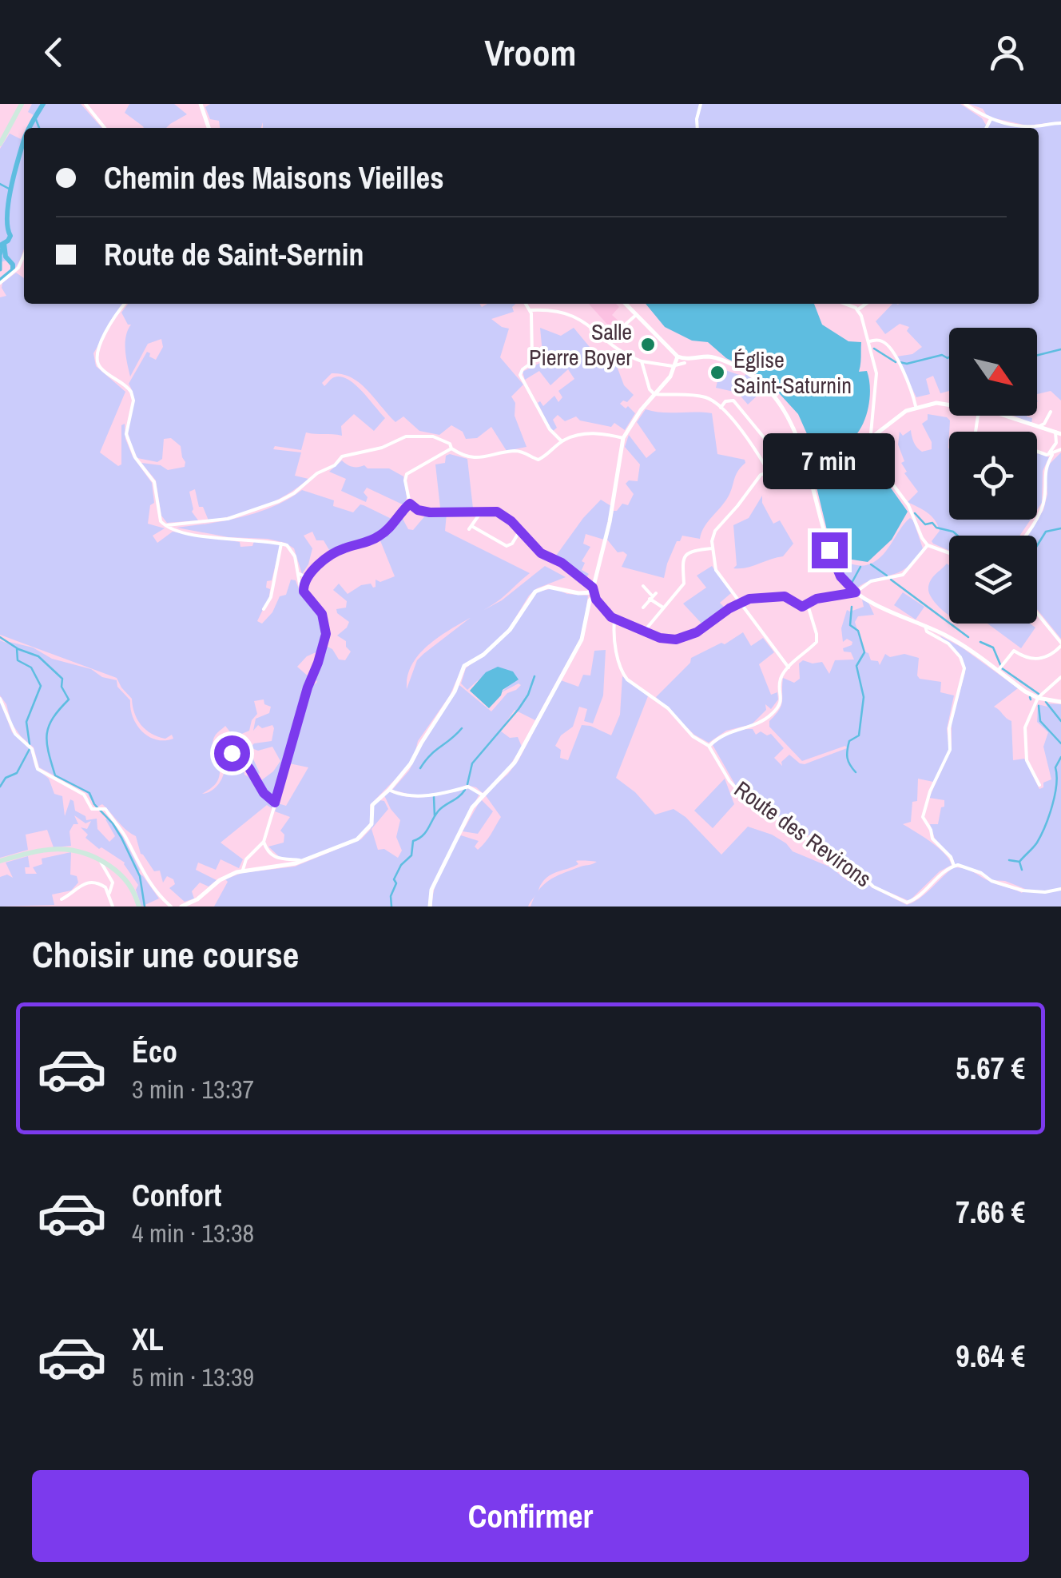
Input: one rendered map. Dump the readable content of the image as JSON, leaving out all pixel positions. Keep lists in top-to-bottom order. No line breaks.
{"streets":{"street":["Route des Revirons"]},"places":["Salle Pierre Boyer","Église Saint-Saturnin"],"north":"bottom right","page":{"header":"Vroom","banner":["Chemin des Maisons Vieilles","Route de Saint-Sernin"],"bubble":"7 min","heading":"Choisir une course","list":[{"name":"Éco","note":"3 min · 13:37","value":"5.67 €"},{"name":"Confort","note":"4 min · 13:38","value":"7.66 €"},{"name":"XL","note":"5 min · 13:39","value":"9.64 €"}],"buttons":"Confirmer"}}
